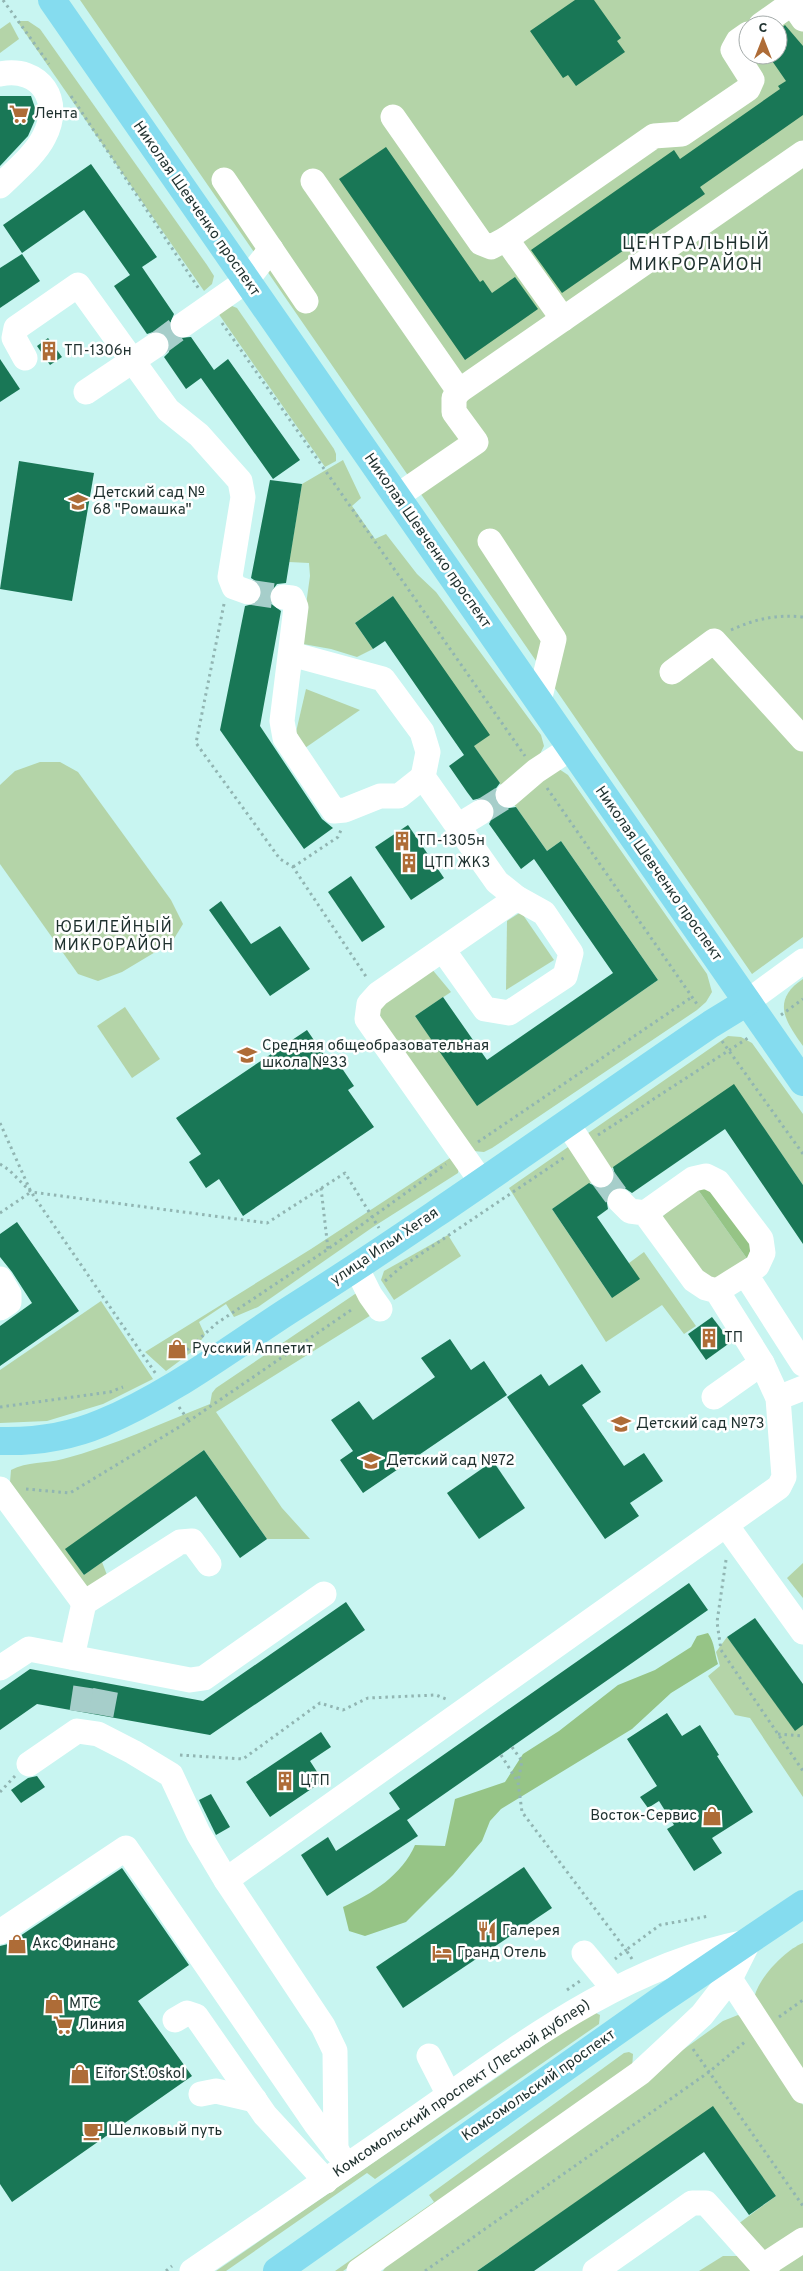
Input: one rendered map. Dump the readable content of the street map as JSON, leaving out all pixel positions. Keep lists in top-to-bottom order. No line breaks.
{"streets":{"main road":["Николая Шевченко проспект","улица Ильи Хегая","Комсомольский проспект"],"street":["Комсомольский проспект (Лесной дублер)"]},"crossings":[["Николая Шевченко проспект","улица Ильи Хегая"],["Комсомольский проспект","Комсомольский проспект (Лесной дублер)"]],"districts":["ЦЕНТРАЛЬНЫЙ МИКРОРАЙОН","ЮБИЛЕЙНЫЙ МИКРОРАЙОН"],"places":{"supermarket":["Лента","Линия"],"building":["ТП-1306н","ТП-1305н","ЦТП ЖК3","ТП","ЦТП"],"school or university":["Детский сад № 68 \"Ромашка\"","Средняя общеобразовательная школа №33","Детский сад №73","Детский сад №72"],"shop":["Русский Аппетит","Восток-Сервис","Акс Финанс","МТС","Eifor St.Oskol"],"restaurant":["Галерея"],"hotel":["Гранд Отель"],"cafe":["Шелковый путь"]},"north":"top"}
